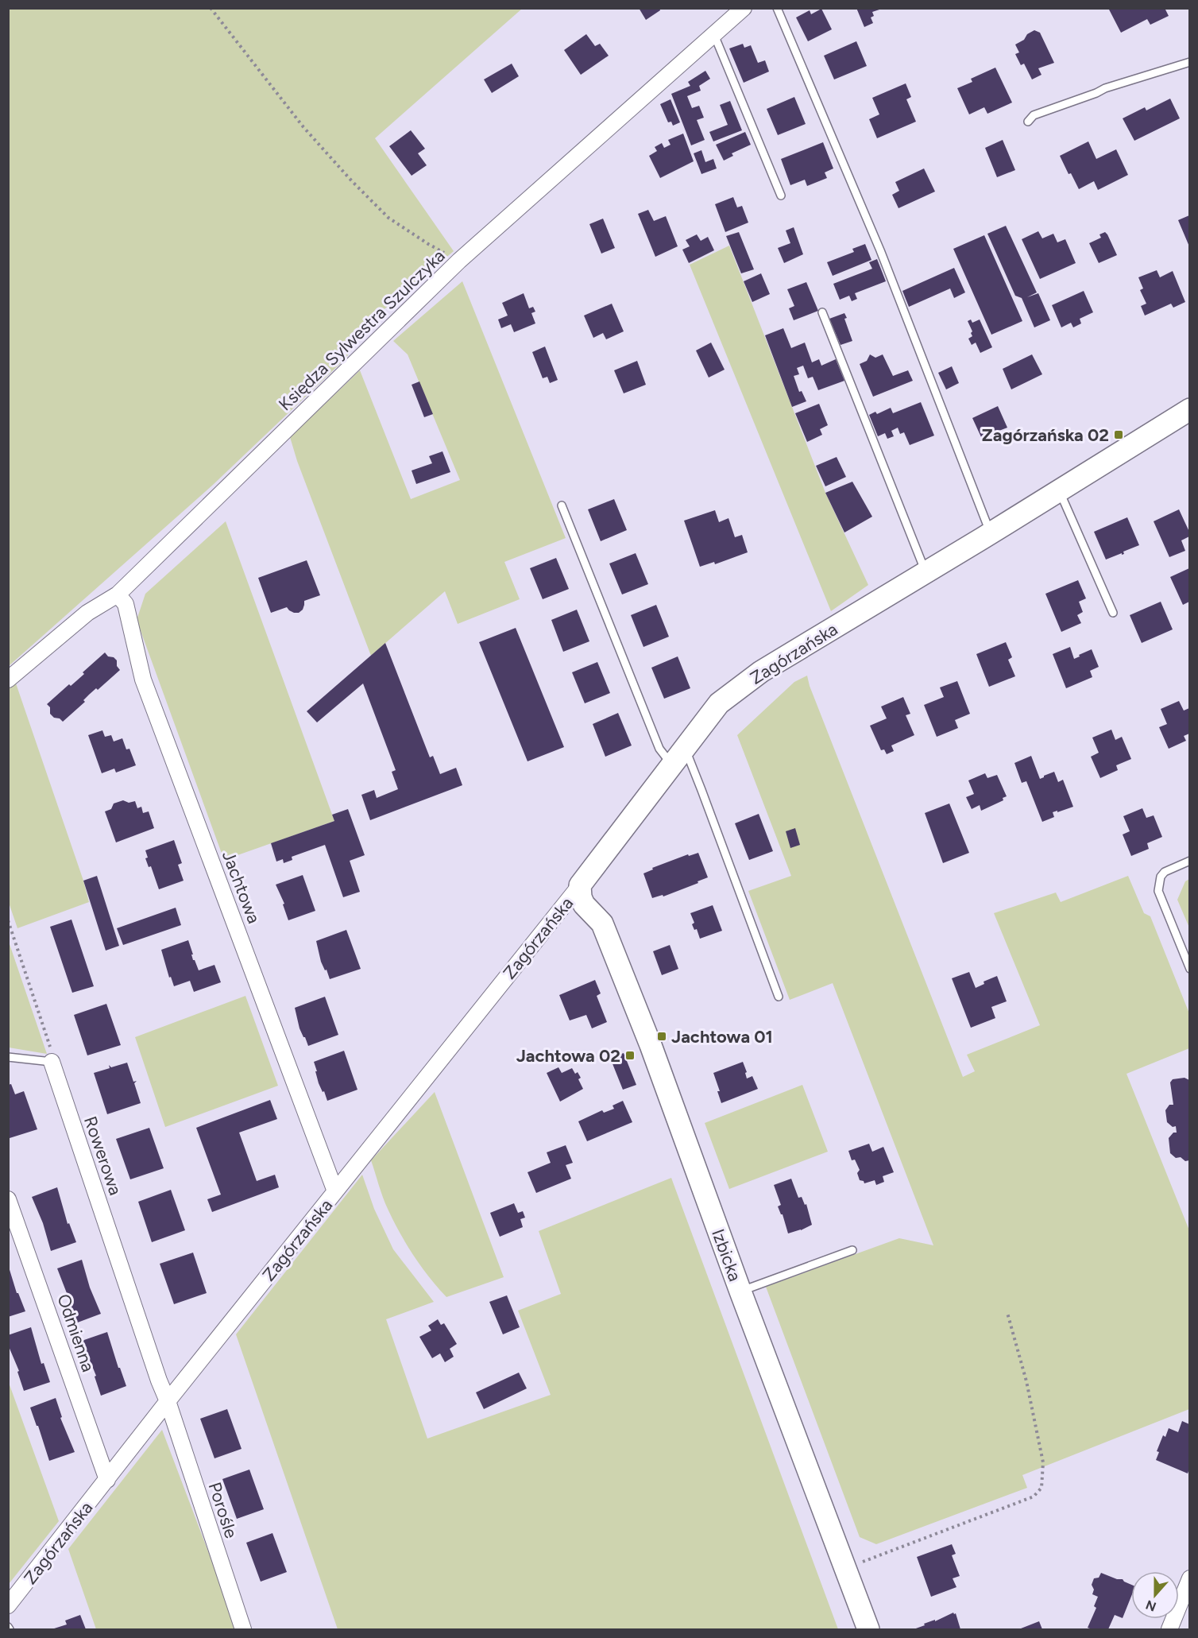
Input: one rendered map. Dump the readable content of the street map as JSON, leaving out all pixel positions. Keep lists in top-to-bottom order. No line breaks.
{"streets":{"street":["Księdza Sylwestra Szulczyka","Zagórzańska","Jachtowa","Rowerowa","Izbicka","Odmienna","Porośle"]},"crossings":[["Księdza Sylwestra Szulczyka","Jachtowa"],["Zagórzańska","Jachtowa"],["Zagórzańska","Rowerowa"],["Zagórzańska","Izbicka"],["Zagórzańska","Odmienna"],["Zagórzańska","Porośle"],["Rowerowa","Porośle"]],"places":{"transit":["Zagórzańska 02","Jachtowa 01","Jachtowa 02"]},"north":"bottom"}
